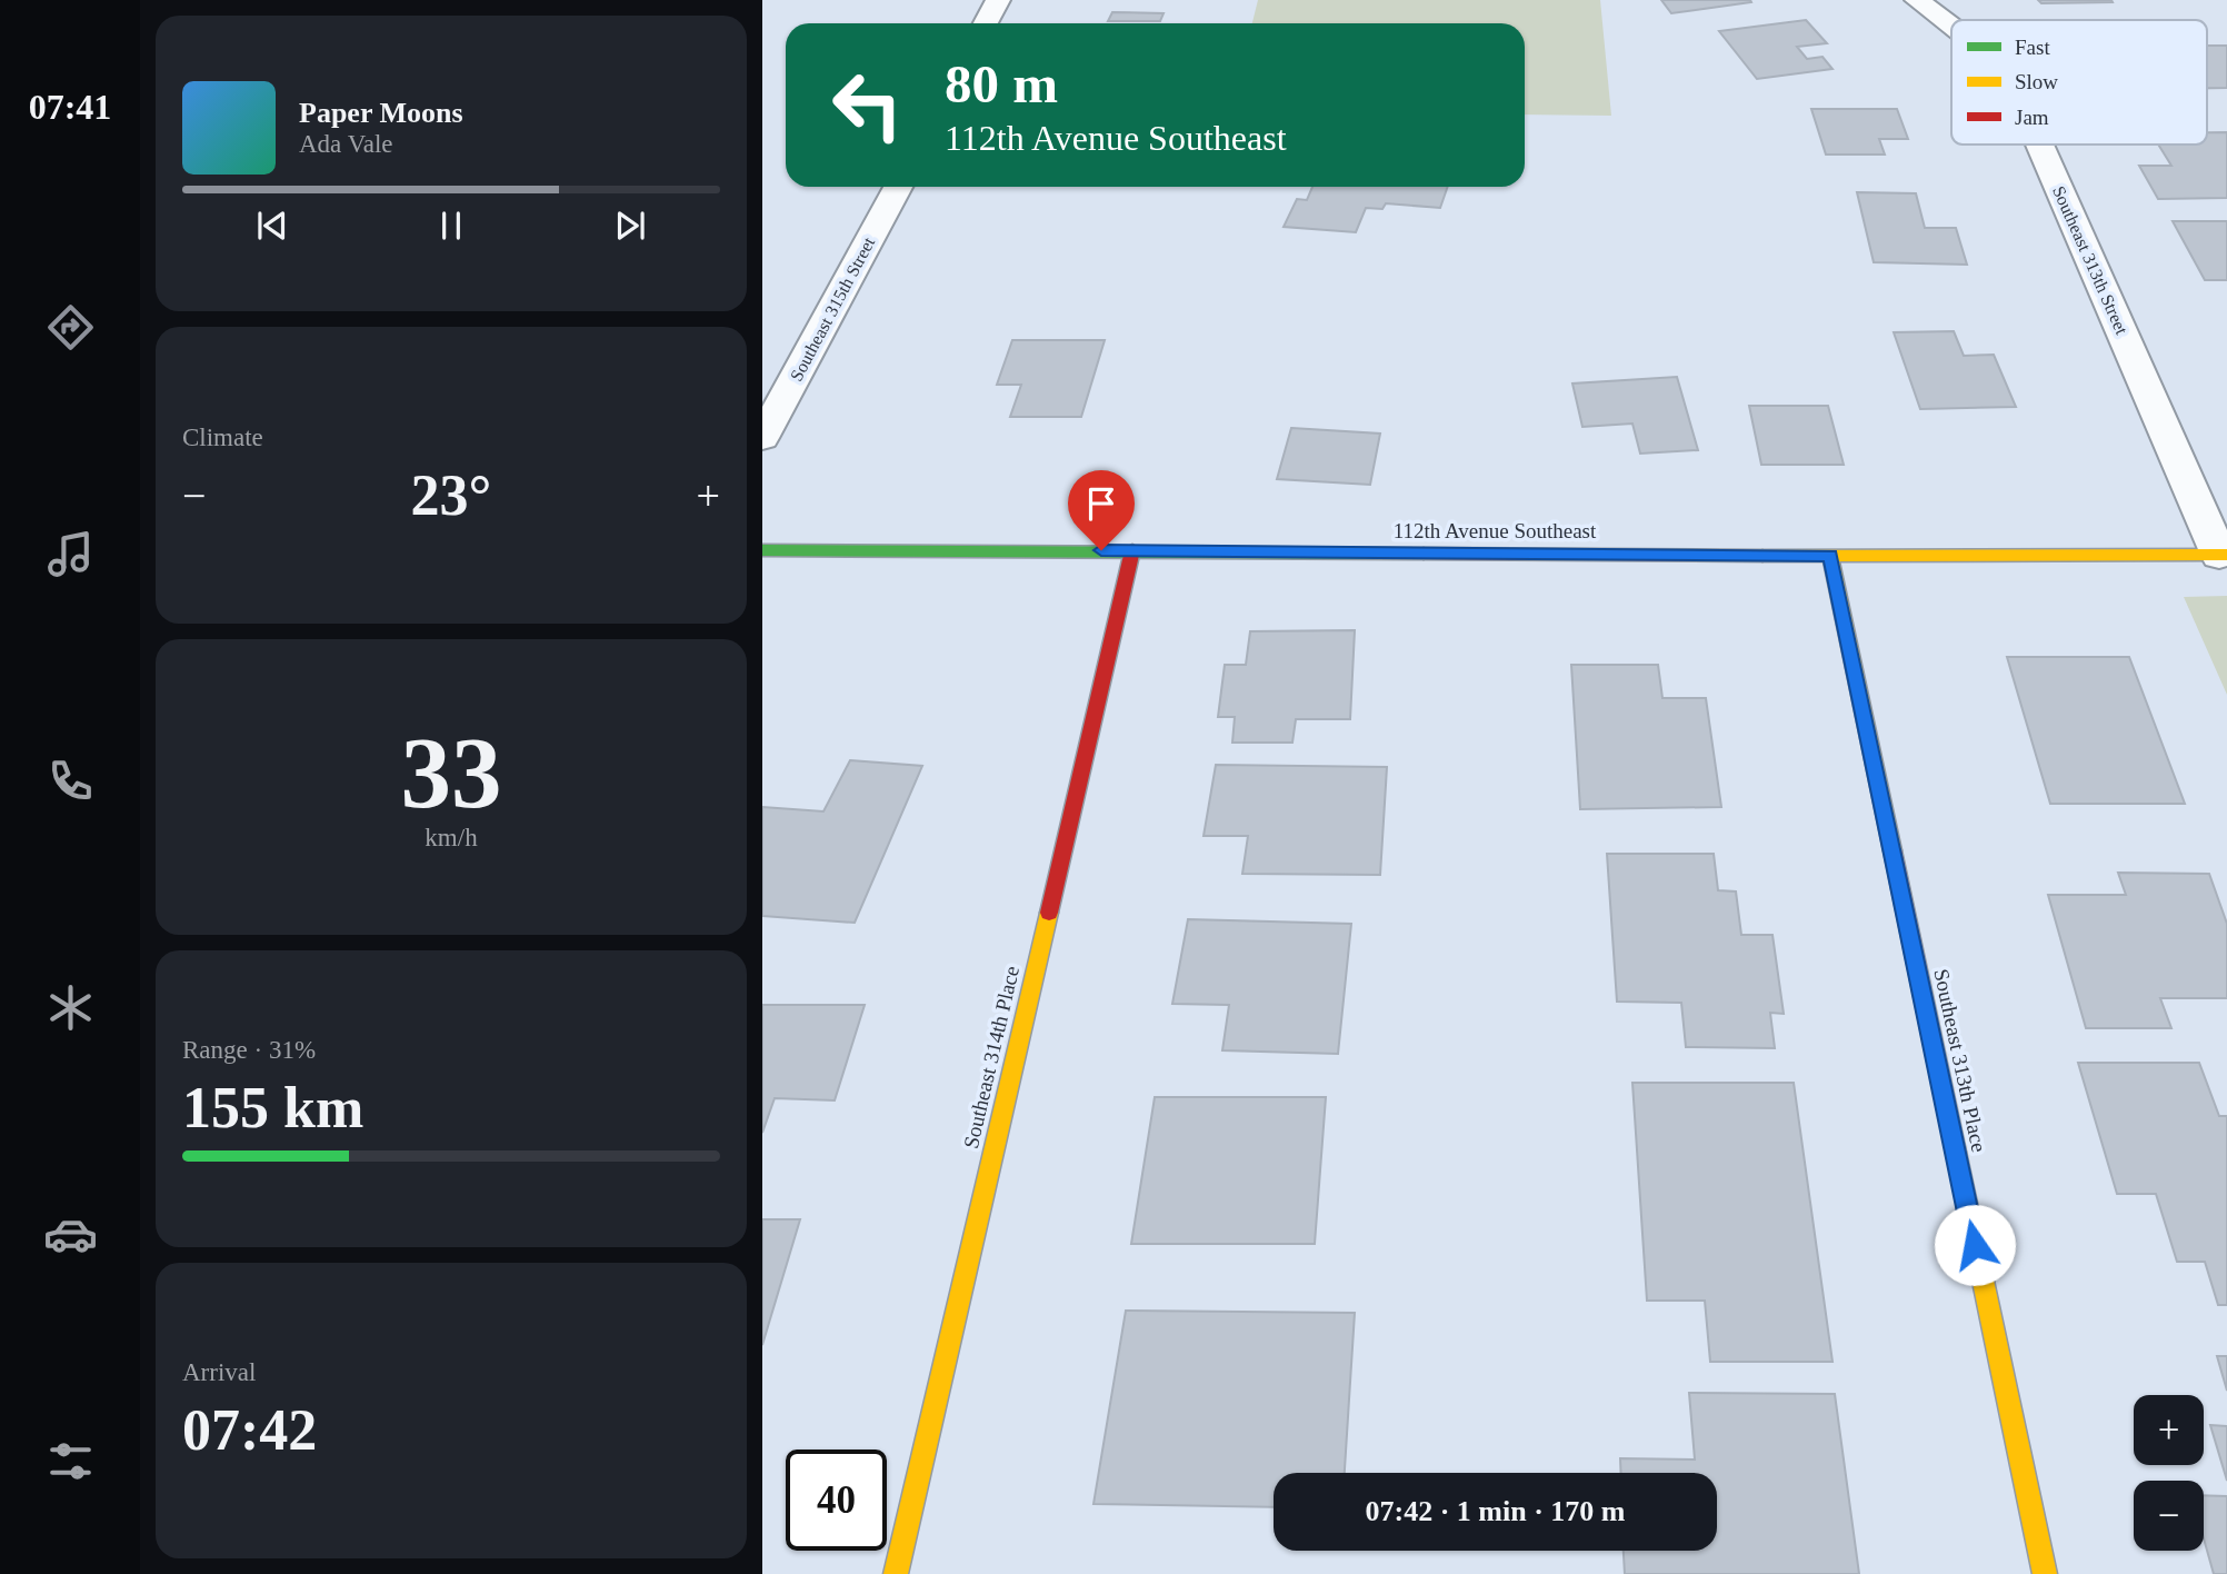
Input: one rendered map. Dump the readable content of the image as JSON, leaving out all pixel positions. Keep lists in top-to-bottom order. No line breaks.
{"streets":{"street":["Southeast 313th Street","Southeast 315th Street","112th Avenue Southeast","Southeast 314th Place","Southeast 313th Place"]},"crossings":[["Southeast 313th Street","112th Avenue Southeast"],["112th Avenue Southeast","Southeast 314th Place"],["112th Avenue Southeast","Southeast 313th Place"]],"legend":["Fast","Slow","Jam"],"page":{"tabs":"07:41","turn":["80 m","112th Avenue Southeast"],"song":["Paper Moons","Ada Vale"],"tile":["Climate",["33","km/h"],["Range · 31%","155 km"],["Arrival","07:42"]],"heat":["−","23°","+"],"map_buttons":["+","−"],"limit":"40","trip":"07:42 · 1 min · 170 m"}}
